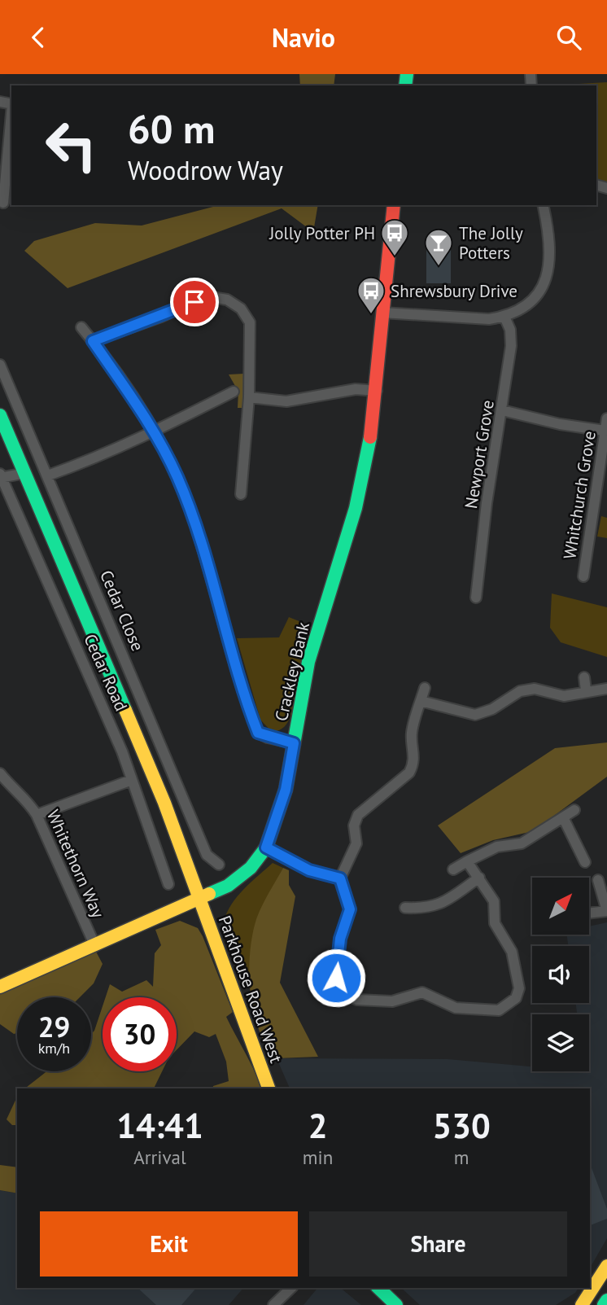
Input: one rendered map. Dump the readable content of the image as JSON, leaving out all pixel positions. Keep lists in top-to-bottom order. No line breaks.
{"streets":{"main road":["Crackley Bank","Cedar Road","Parkhouse Road West"],"street":["Newport Grove","Whitchurch Grove","Cedar Close","Whitethorn Way"]},"crossings":[["Cedar Close","Cedar Road"],["Crackley Bank","Cedar Road"],["Crackley Bank","Whitethorn Way"],["Crackley Bank","Parkhouse Road West"],["Cedar Road","Parkhouse Road West"]],"places":{"bus stop":["Jolly Potter PH","Shrewsbury Drive"],"bar":["The Jolly Potters"]},"north":"top right","page":{"header":"Navio","turn":["60 m","Woodrow Way"],"speed":"29 km/h","limit":"30","eta":["14:41","Arrival","2","min","530","m"],"buttons":["Exit","Share"]}}
